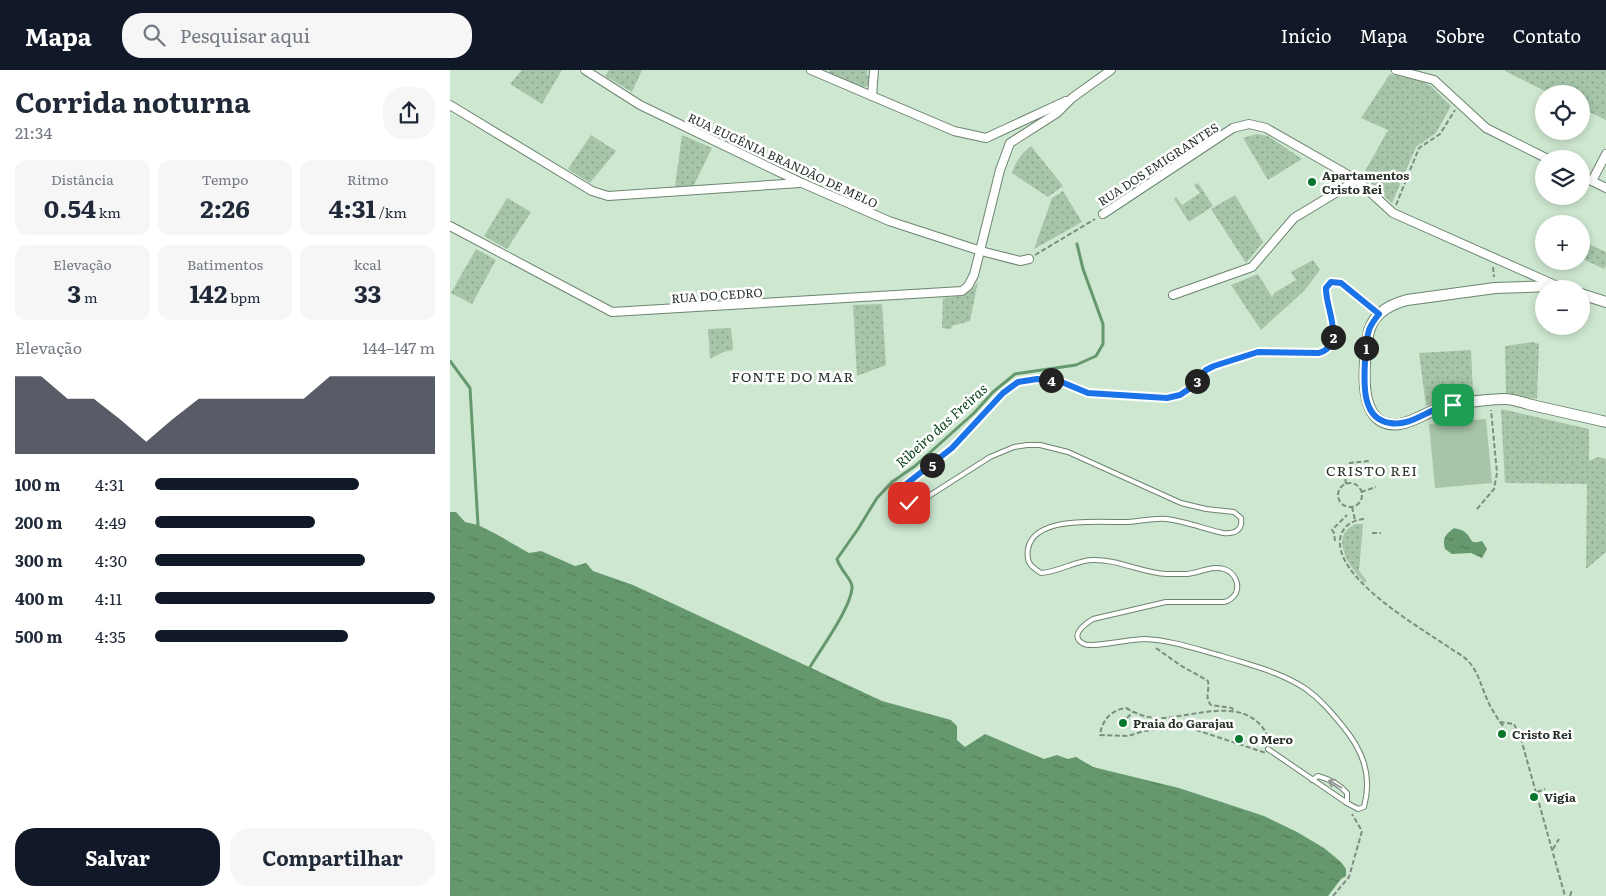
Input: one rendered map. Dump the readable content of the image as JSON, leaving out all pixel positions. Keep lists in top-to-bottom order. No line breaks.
{"streets":{"street":["RUA EUGÉNIA BRANDÃO DE MELO","RUA DOS EMIGRANTES","RUA DO CEDRO"]},"crossings":[["RUA EUGÉNIA BRANDÃO DE MELO","RUA DO CEDRO"]],"districts":["FONTE DO MAR","CRISTO REI"],"water":["Ribeiro das Freiras"],"places":["Apartamentos Cristo Rei","Praia do Garajau","Cristo Rei","O Mero","Vigia"],"page":{"header":"Mapa","search":"Pesquisar aqui","nav":["Início","Mapa","Sobre","Contato"],"heading":["Corrida noturna","21:34"],"map_buttons":["+","−"],"stats":[["Distância","0.54 km"],["Tempo","2:26"],["Ritmo","4:31 /km"],["Elevação","3 m"],["Batimentos","142 bpm"],["kcal","33"]],"chart":["Elevação","144–147 m"],"pins":["2","1","4","3","5"],"list":[{"name":"100 m","note":"4:31"},{"name":"200 m","note":"4:49"},{"name":"300 m","note":"4:30"},{"name":"400 m","note":"4:11"},{"name":"500 m","note":"4:35"}],"buttons":["Salvar","Compartilhar"]}}
